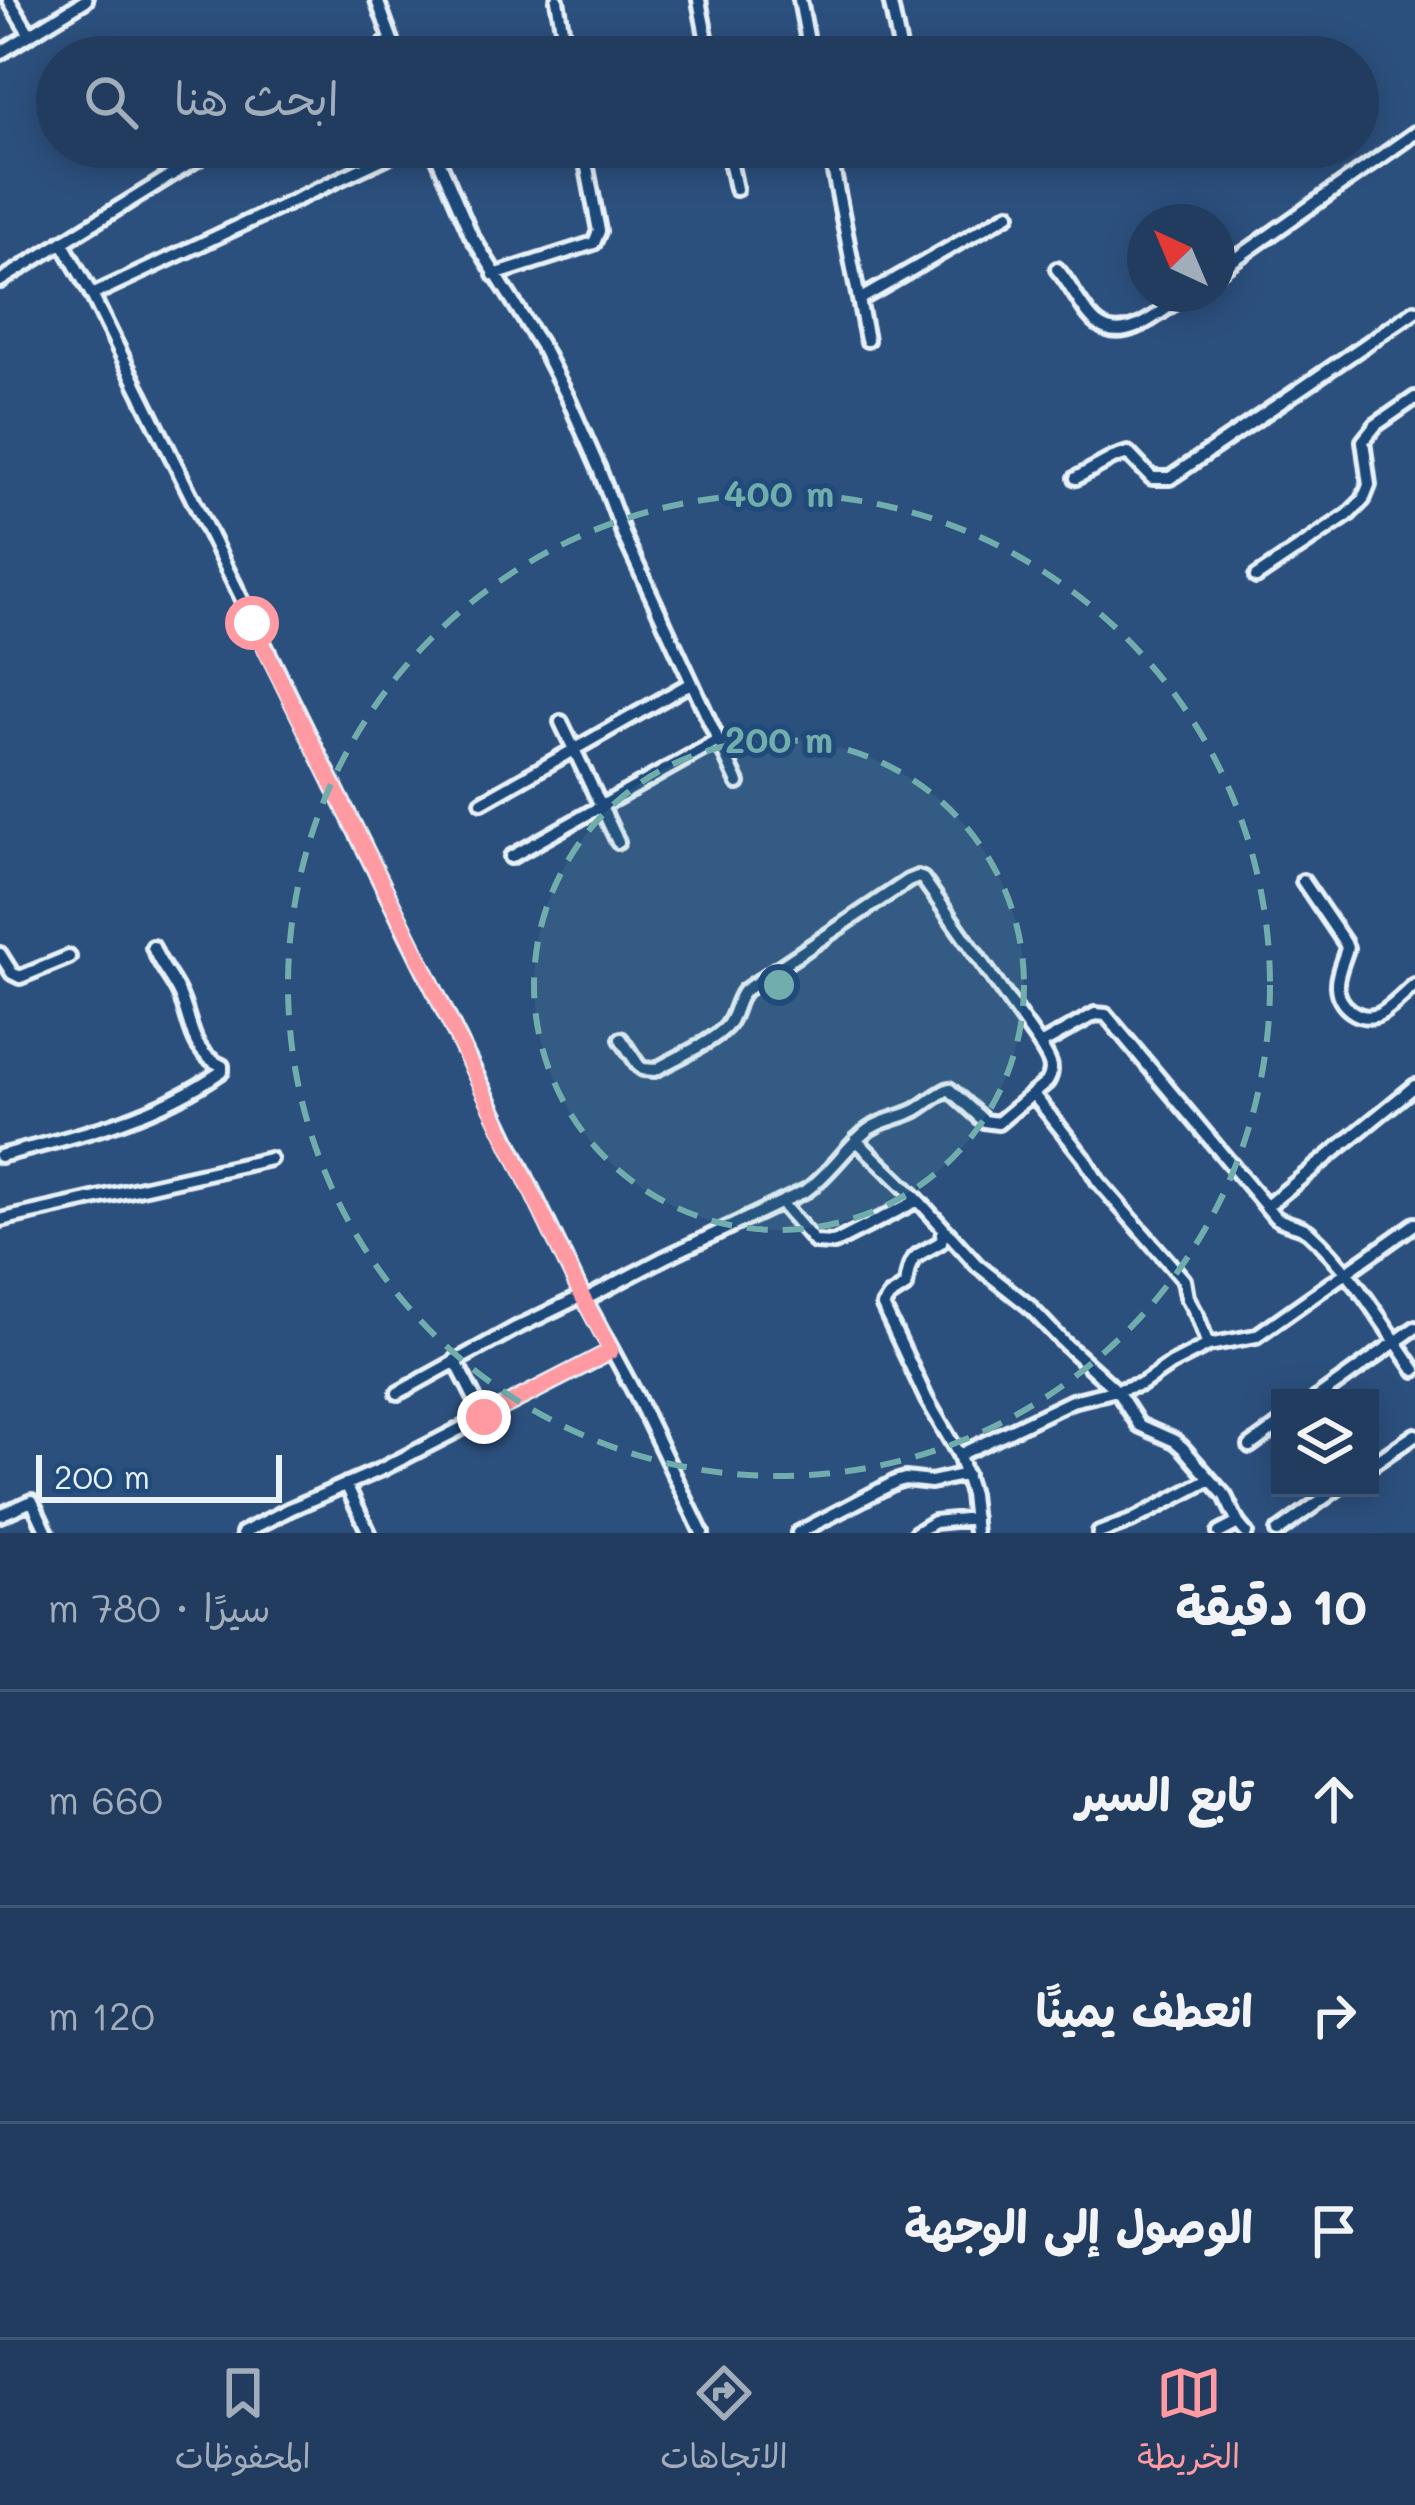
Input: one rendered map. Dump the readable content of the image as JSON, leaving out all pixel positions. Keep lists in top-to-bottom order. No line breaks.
{"scale_bar":"200 m","north":"top left","page":{"search":"ابحث هنا","scale":"200 m","heading":["10 دقيقة","سيرًا · 780 m"],"list":[["تابع السير","660 m"],["انعطف يمينًا","120 m"],"الوصول إلى الوجهة"],"nav":["الخريطة","الاتجاهات","المحفوظات"]},"rings":["400 m","200 m"]}
